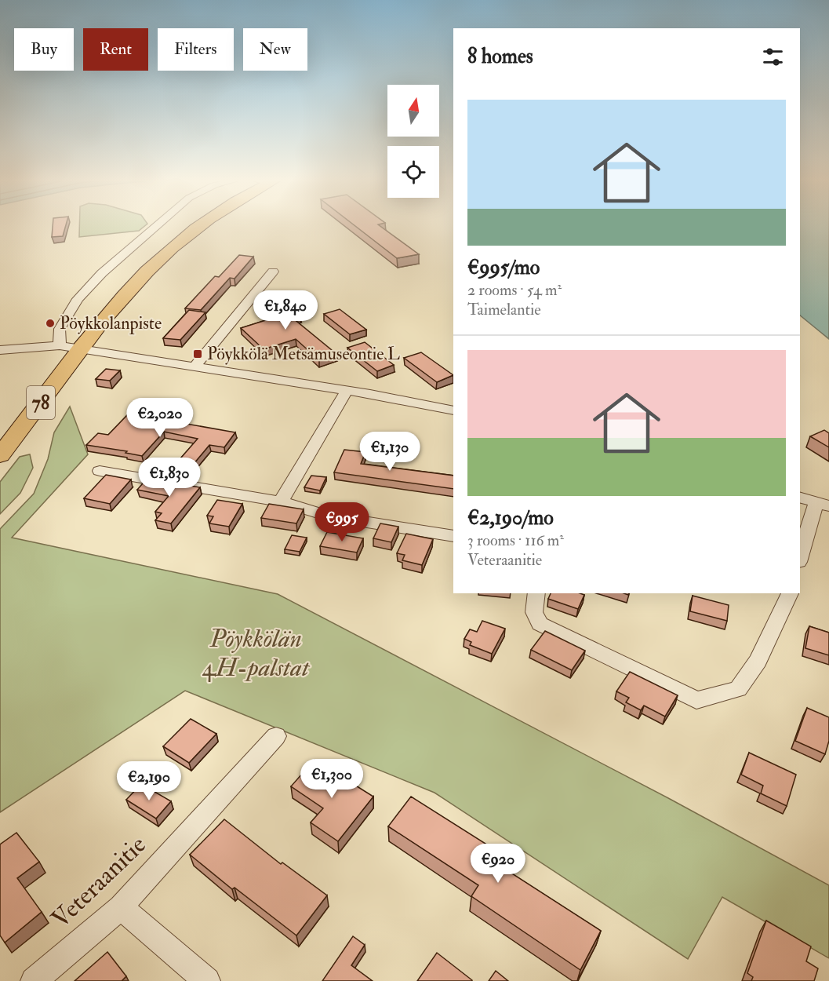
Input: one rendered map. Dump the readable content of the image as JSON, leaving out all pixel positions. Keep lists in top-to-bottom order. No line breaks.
{"streets":{"main road":["78"],"street":["Veteraanitie"]},"parks":["Pöykkölän 4H-palstat"],"places":{"other":["Pöykkolanpiste"],"transit":["Pöykkölä Metsämuseontie L"]},"north":"top","page":{"chip":["Buy","Rent","Filters","New"],"heading":"8 homes","list":[{"name":"€995/mo","note":"2 rooms · 54 m² · Taimelantie"},{"name":"€2,190/mo","note":"3 rooms · 116 m² · Veteraanitie"}],"price":["€1,840","€2,020","€1,130","€1,830","€995","€1,300","€2,190","€920"]}}
